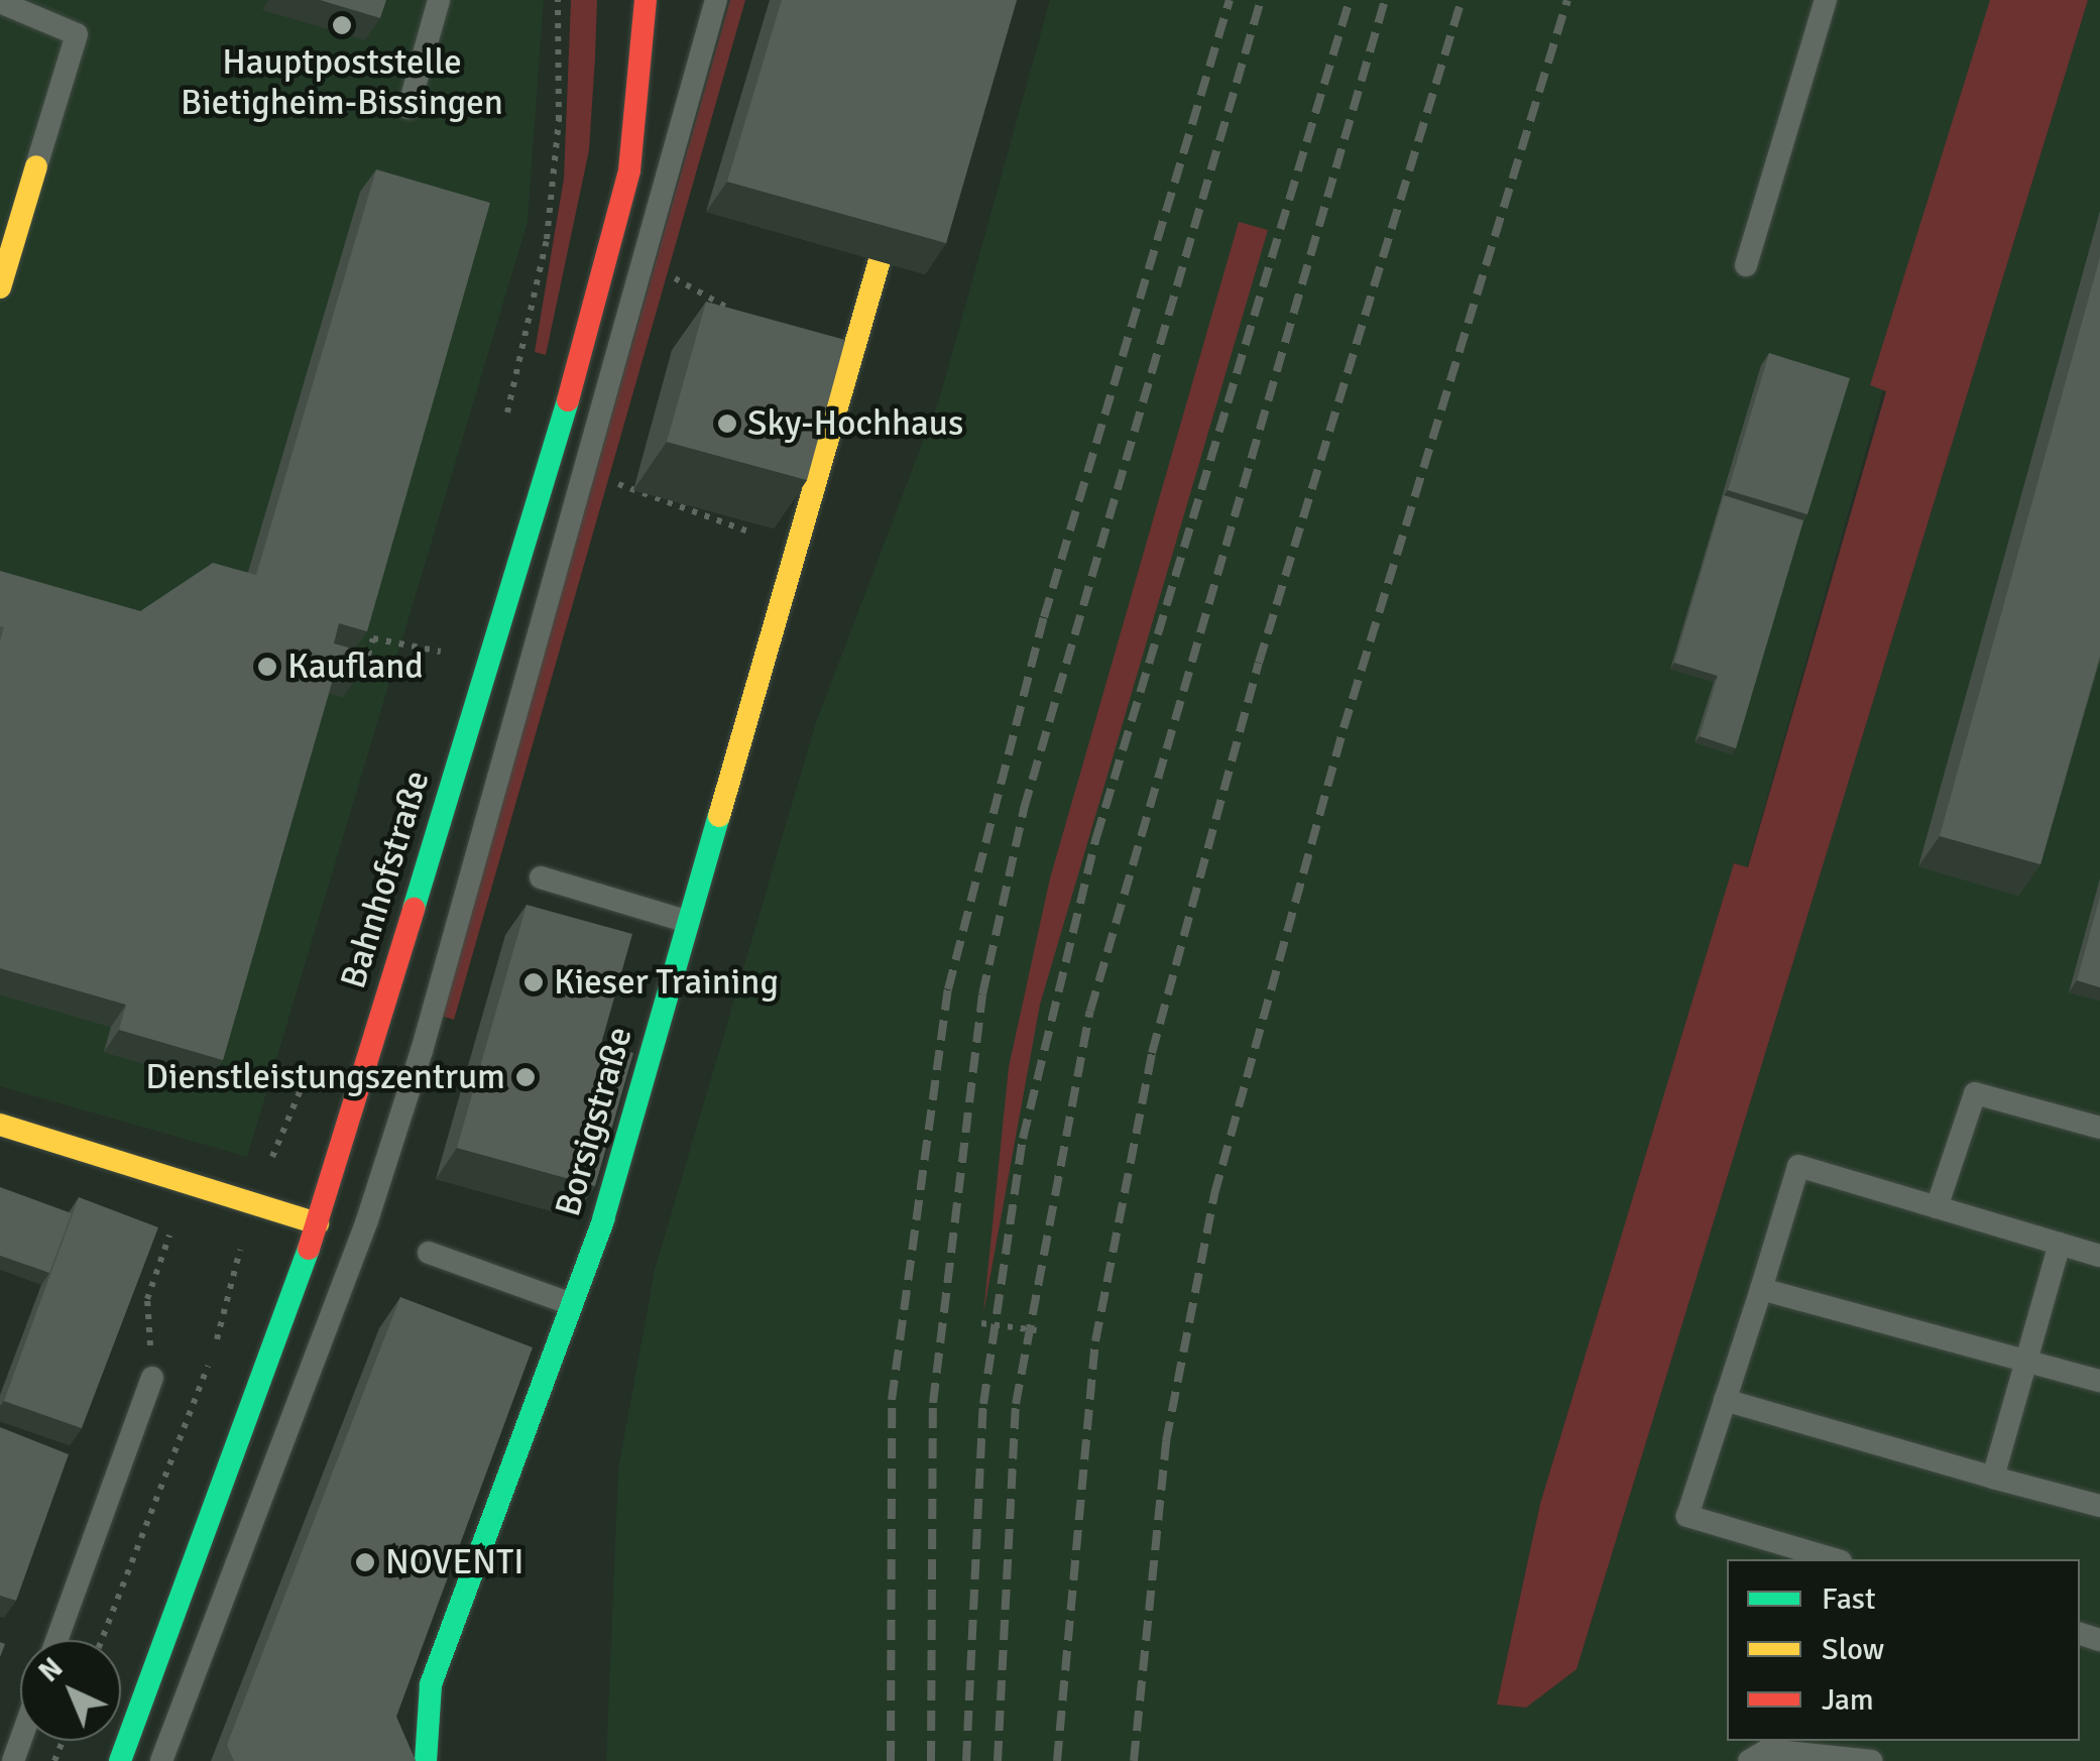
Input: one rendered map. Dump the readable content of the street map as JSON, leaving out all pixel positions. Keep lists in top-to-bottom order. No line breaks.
{"streets":{"street":["Bahnhofstraße","Borsigstraße"]},"places":["Hauptpoststelle Bietigheim-Bissingen","Sky-Hochhaus","Kaufland","Kieser Training","Dienstleistungszentrum","NOVENTI"],"legend":["Fast","Slow","Jam"],"north":"top left"}
